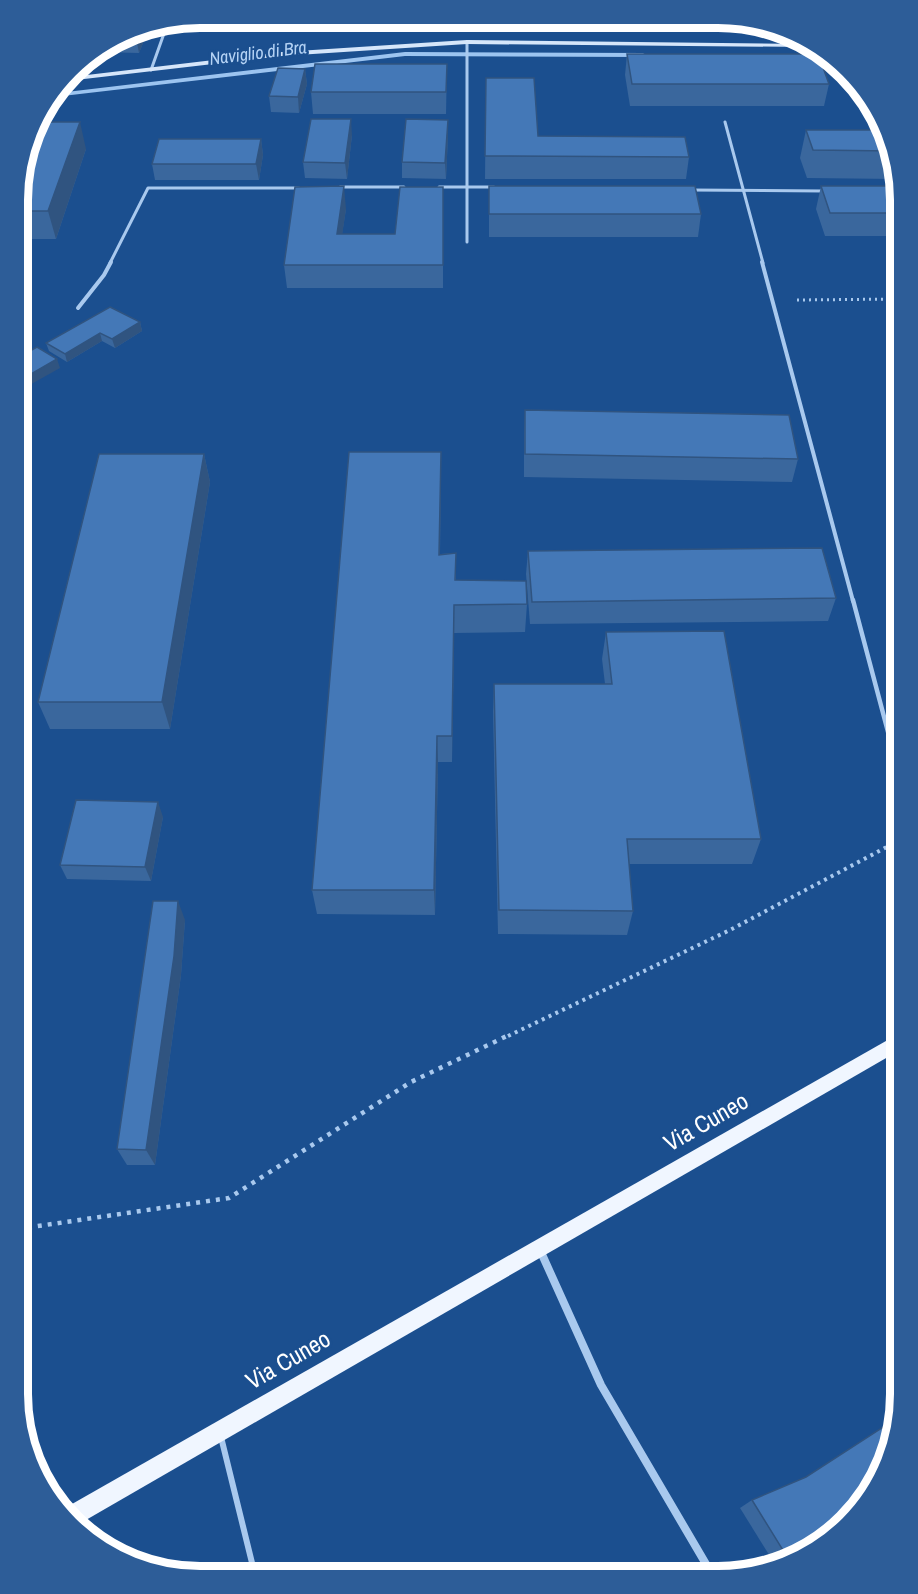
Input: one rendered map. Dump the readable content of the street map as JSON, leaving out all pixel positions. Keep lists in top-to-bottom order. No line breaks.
{"streets":{"main road":["Via Cuneo"]},"water":["Naviglio di Bra"]}
